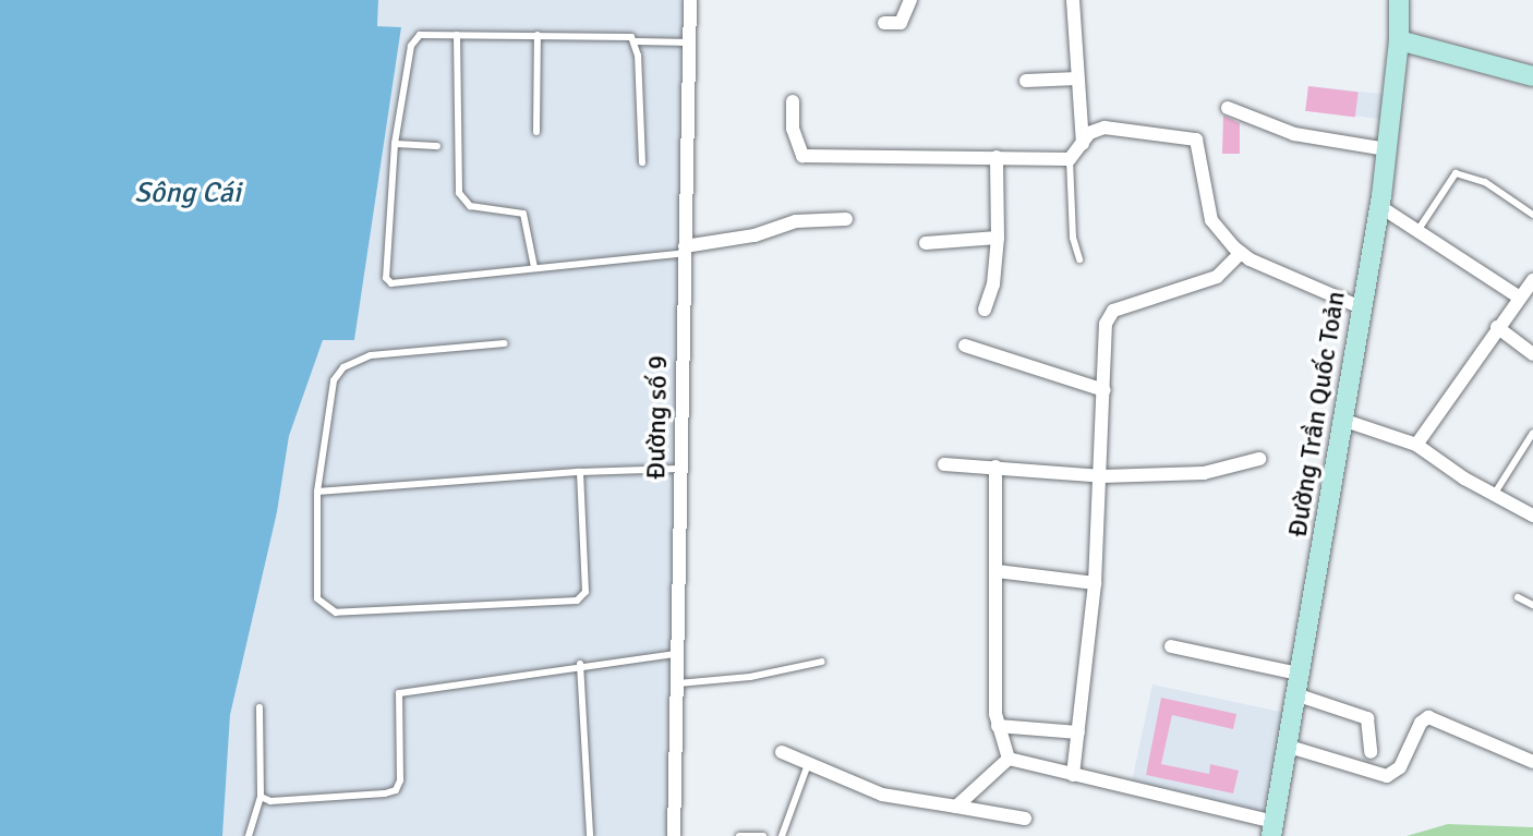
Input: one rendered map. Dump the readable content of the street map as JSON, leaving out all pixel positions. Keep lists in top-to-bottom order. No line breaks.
{"streets":{"main road":["Đường Trần Quốc Toản"],"street":["Đường số 9"]},"water":["Sông Cái"]}
